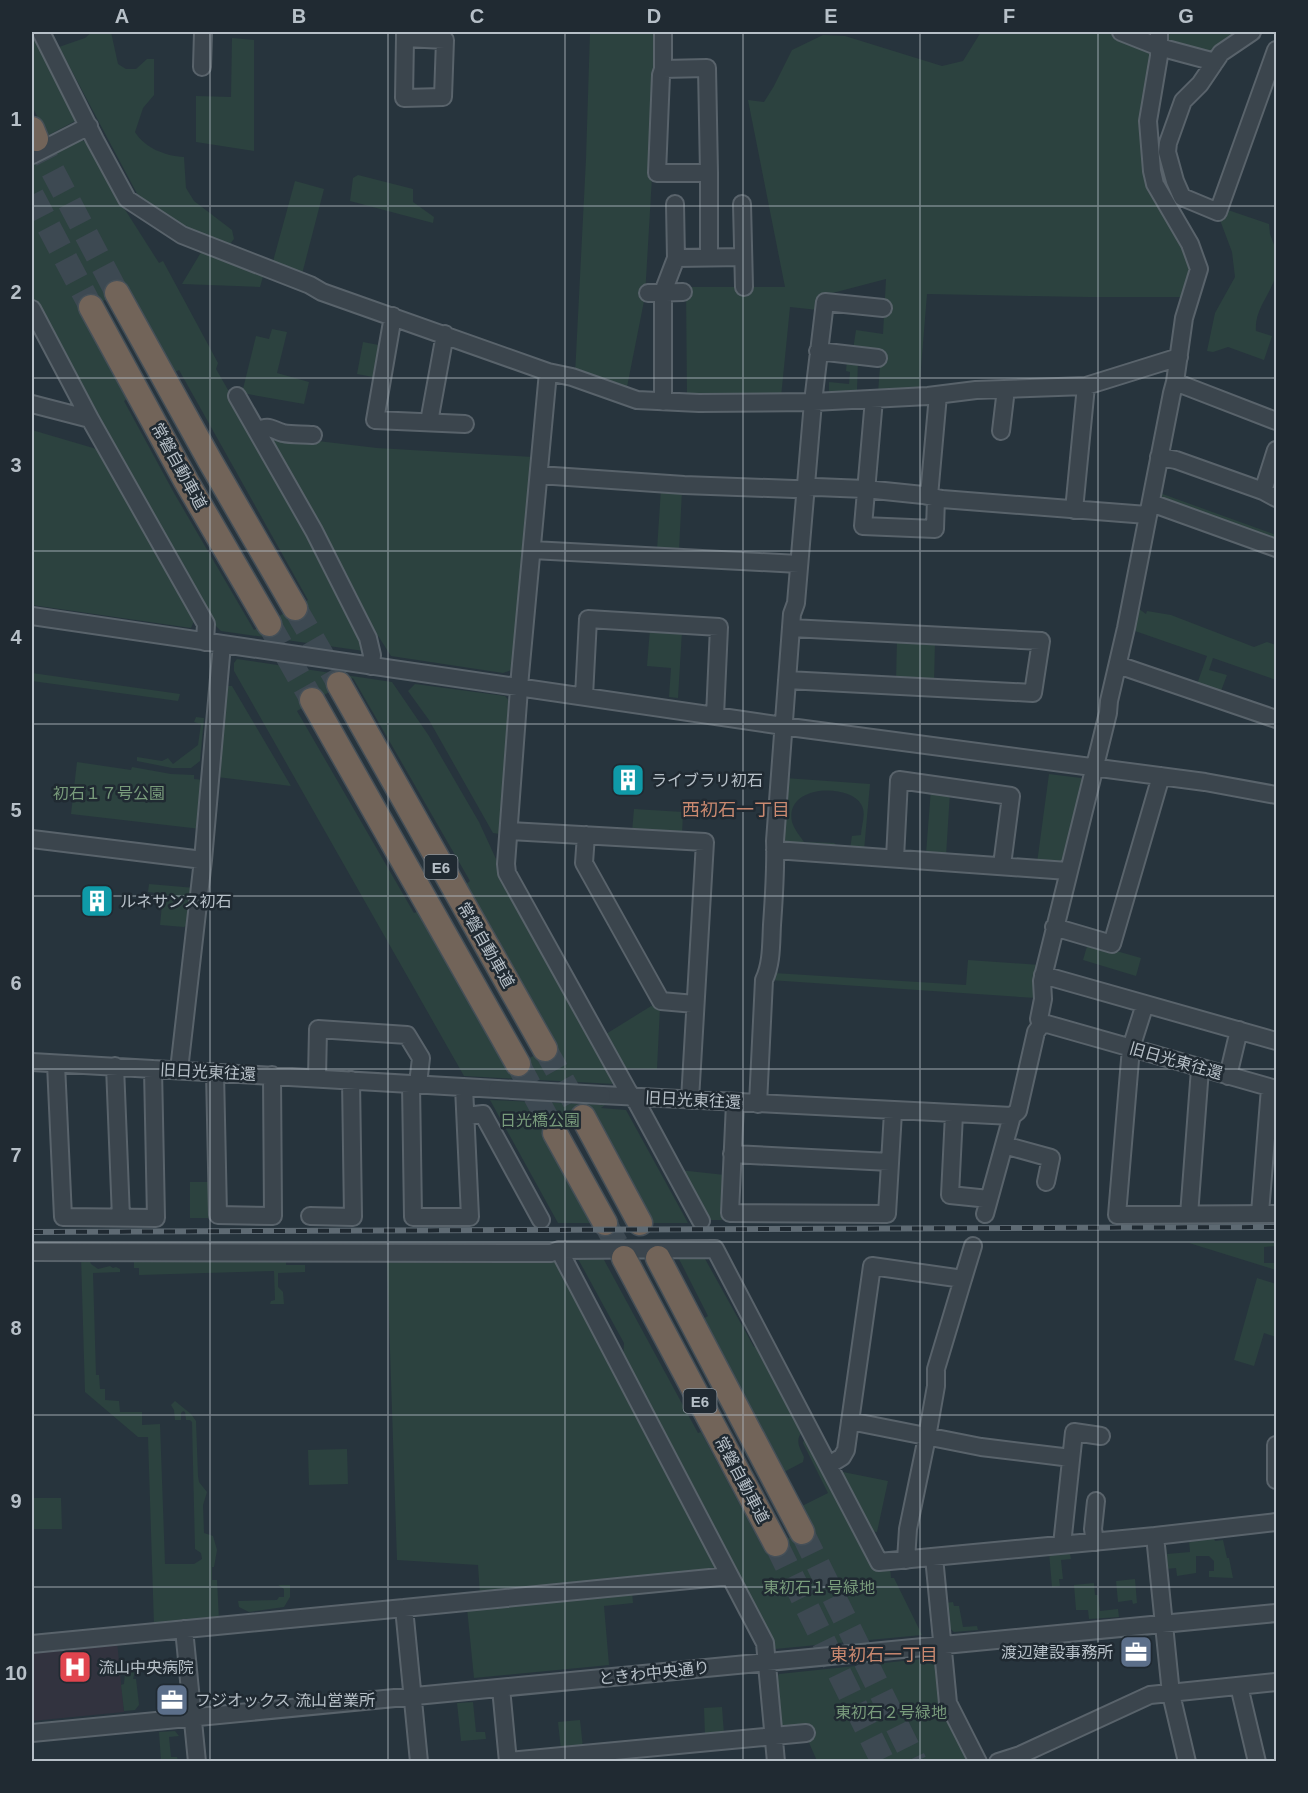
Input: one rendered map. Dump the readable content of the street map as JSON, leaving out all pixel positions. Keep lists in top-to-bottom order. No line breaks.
{"streets":{"highway":["常磐自動車道","E6"],"street":["旧日光東往還","ときわ中央通り"]},"districts":["西初石一丁目","東初石一丁目"],"parks":["初石１７号公園","日光橋公園","東初石１号緑地","東初石２号緑地"],"places":{"building":["ライブラリ初石","ルネサンス初石"],"office":["渡辺建設事務所","フジオックス 流山営業所"],"hospital":["流山中央病院"]},"grid":{"columns":["A","B","C","D","E","F","G"],"rows":["1","2","3","4","5","6","7","8","9","10"]}}
